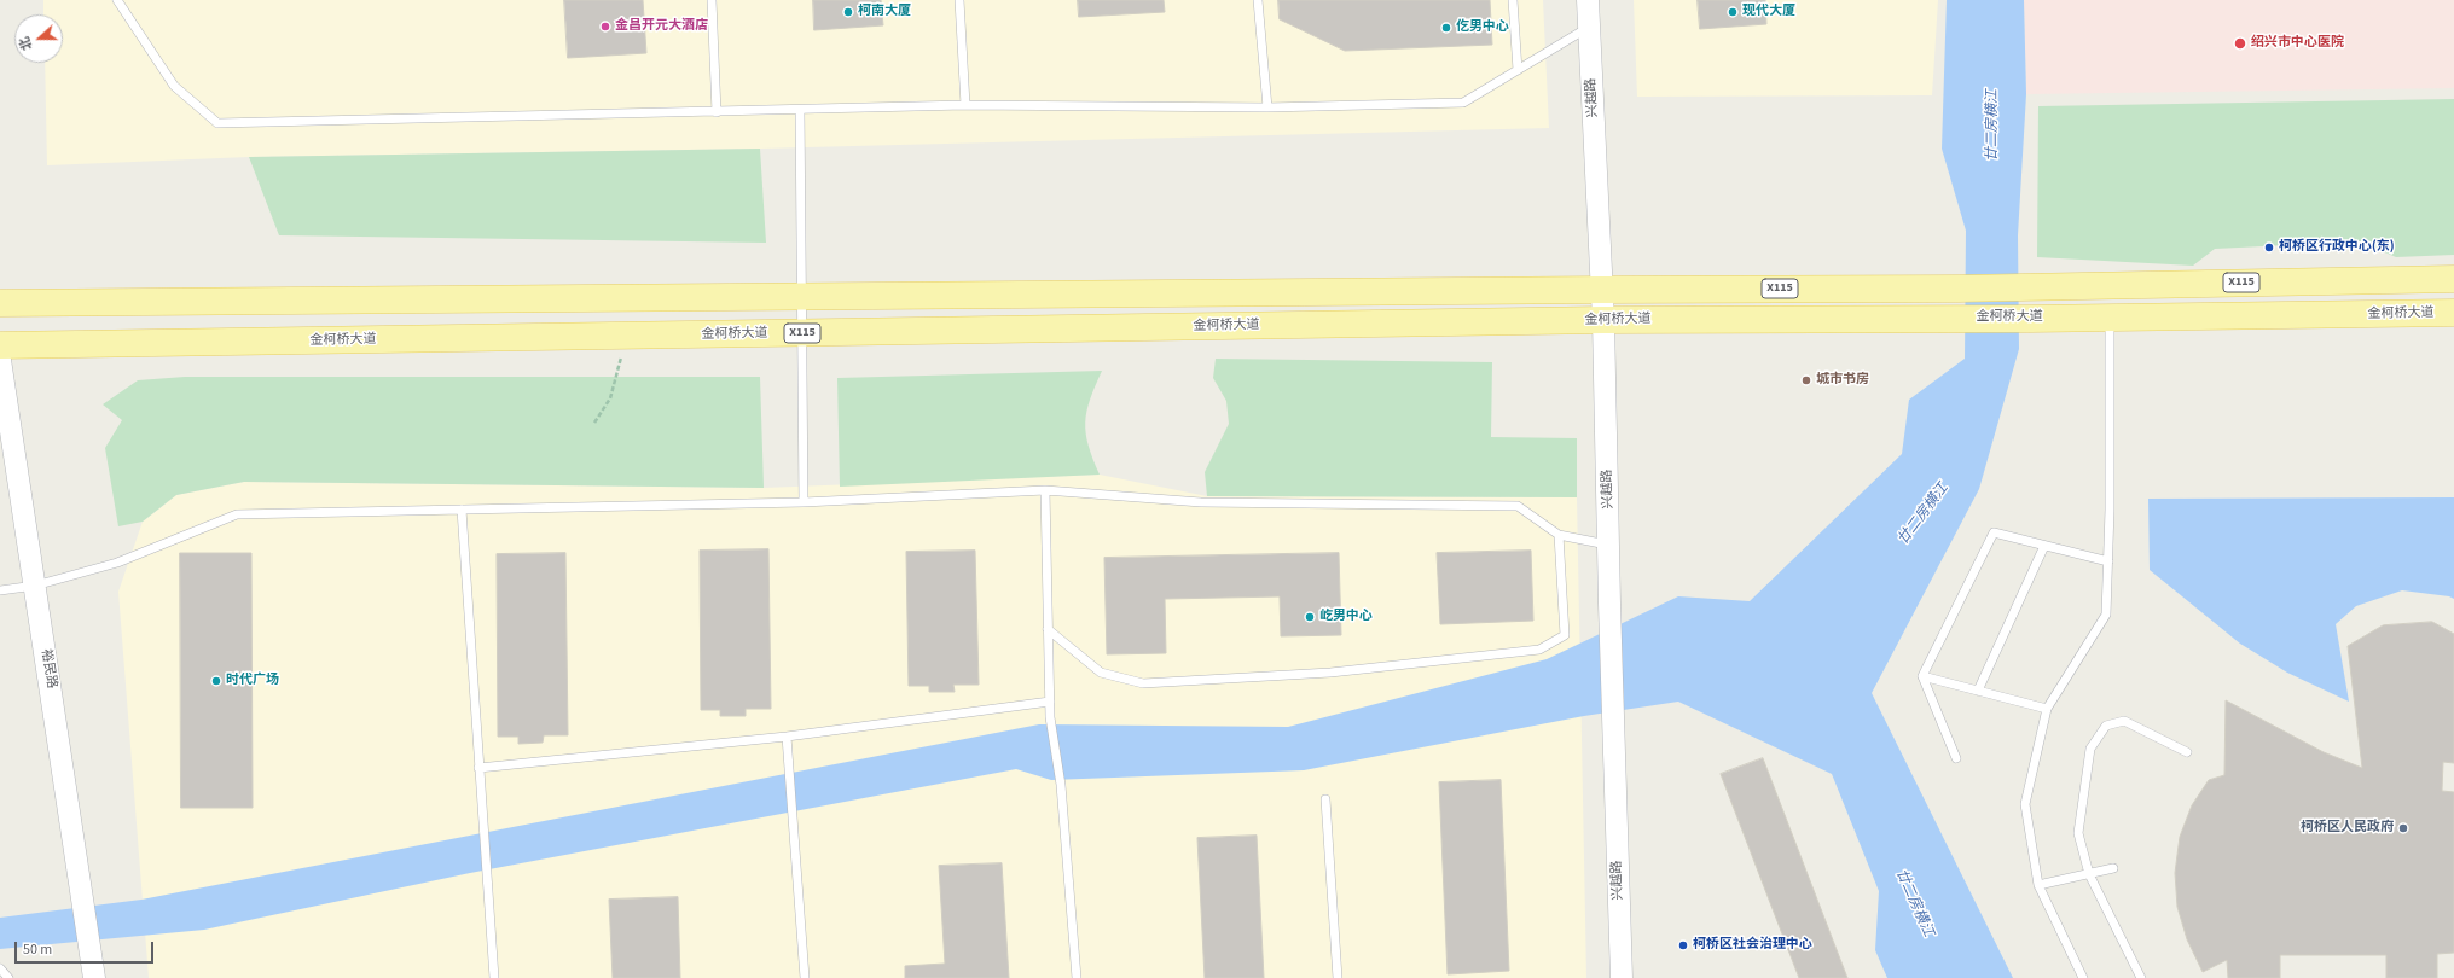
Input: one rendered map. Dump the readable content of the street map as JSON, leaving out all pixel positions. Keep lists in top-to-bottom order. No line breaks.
{"streets":{"main road":["X115","金柯桥大道"],"street":["兴越路","裕民路"]},"crossings":[["兴越路","X115"],["兴越路","金柯桥大道"]],"water":["廿二房横江"],"places":["柯南大厦","现代大厦","金昌开元大酒店","仡男中心","绍兴市中心医院","柯桥区行政中心(东)","城市书房","屹男中心","时代广场","柯桥区人民政府","柯桥区社会治理中心"],"scale_bar":"50 m","north":"left"}
